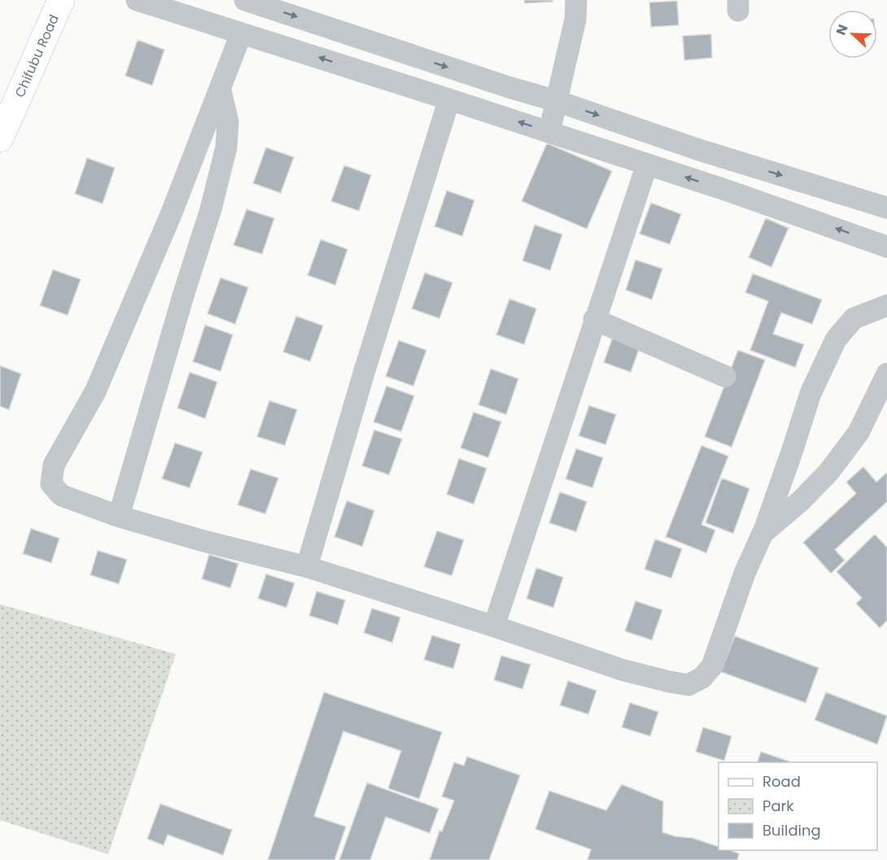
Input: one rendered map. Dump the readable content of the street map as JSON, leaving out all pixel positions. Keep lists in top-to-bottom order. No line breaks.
{"streets":{"main road":["Chifubu Road"]},"legend":["Road","Park","Building"],"north":"left"}
